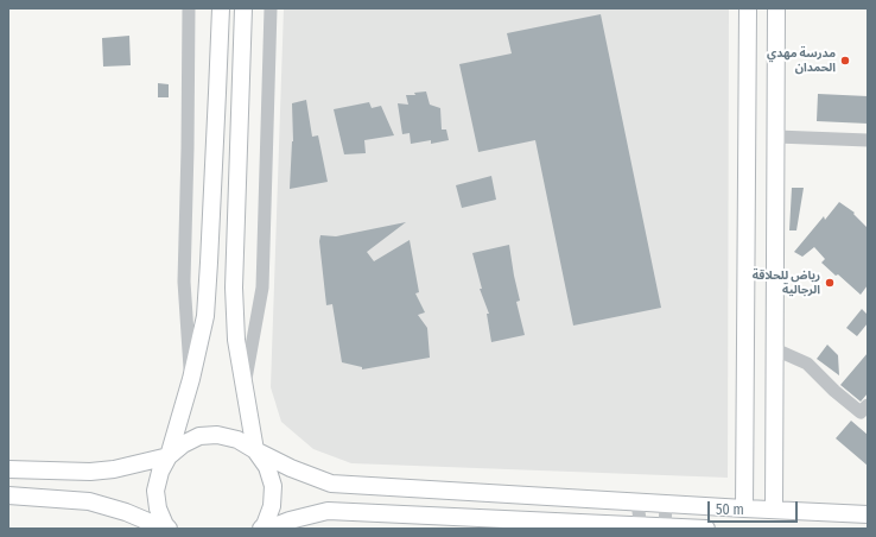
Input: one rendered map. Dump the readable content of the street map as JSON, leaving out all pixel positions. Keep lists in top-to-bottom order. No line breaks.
{"places":["مدرسة مهدي الحمدان","رياض للحلاقة الرجالية"],"scale_bar":"50 m"}
